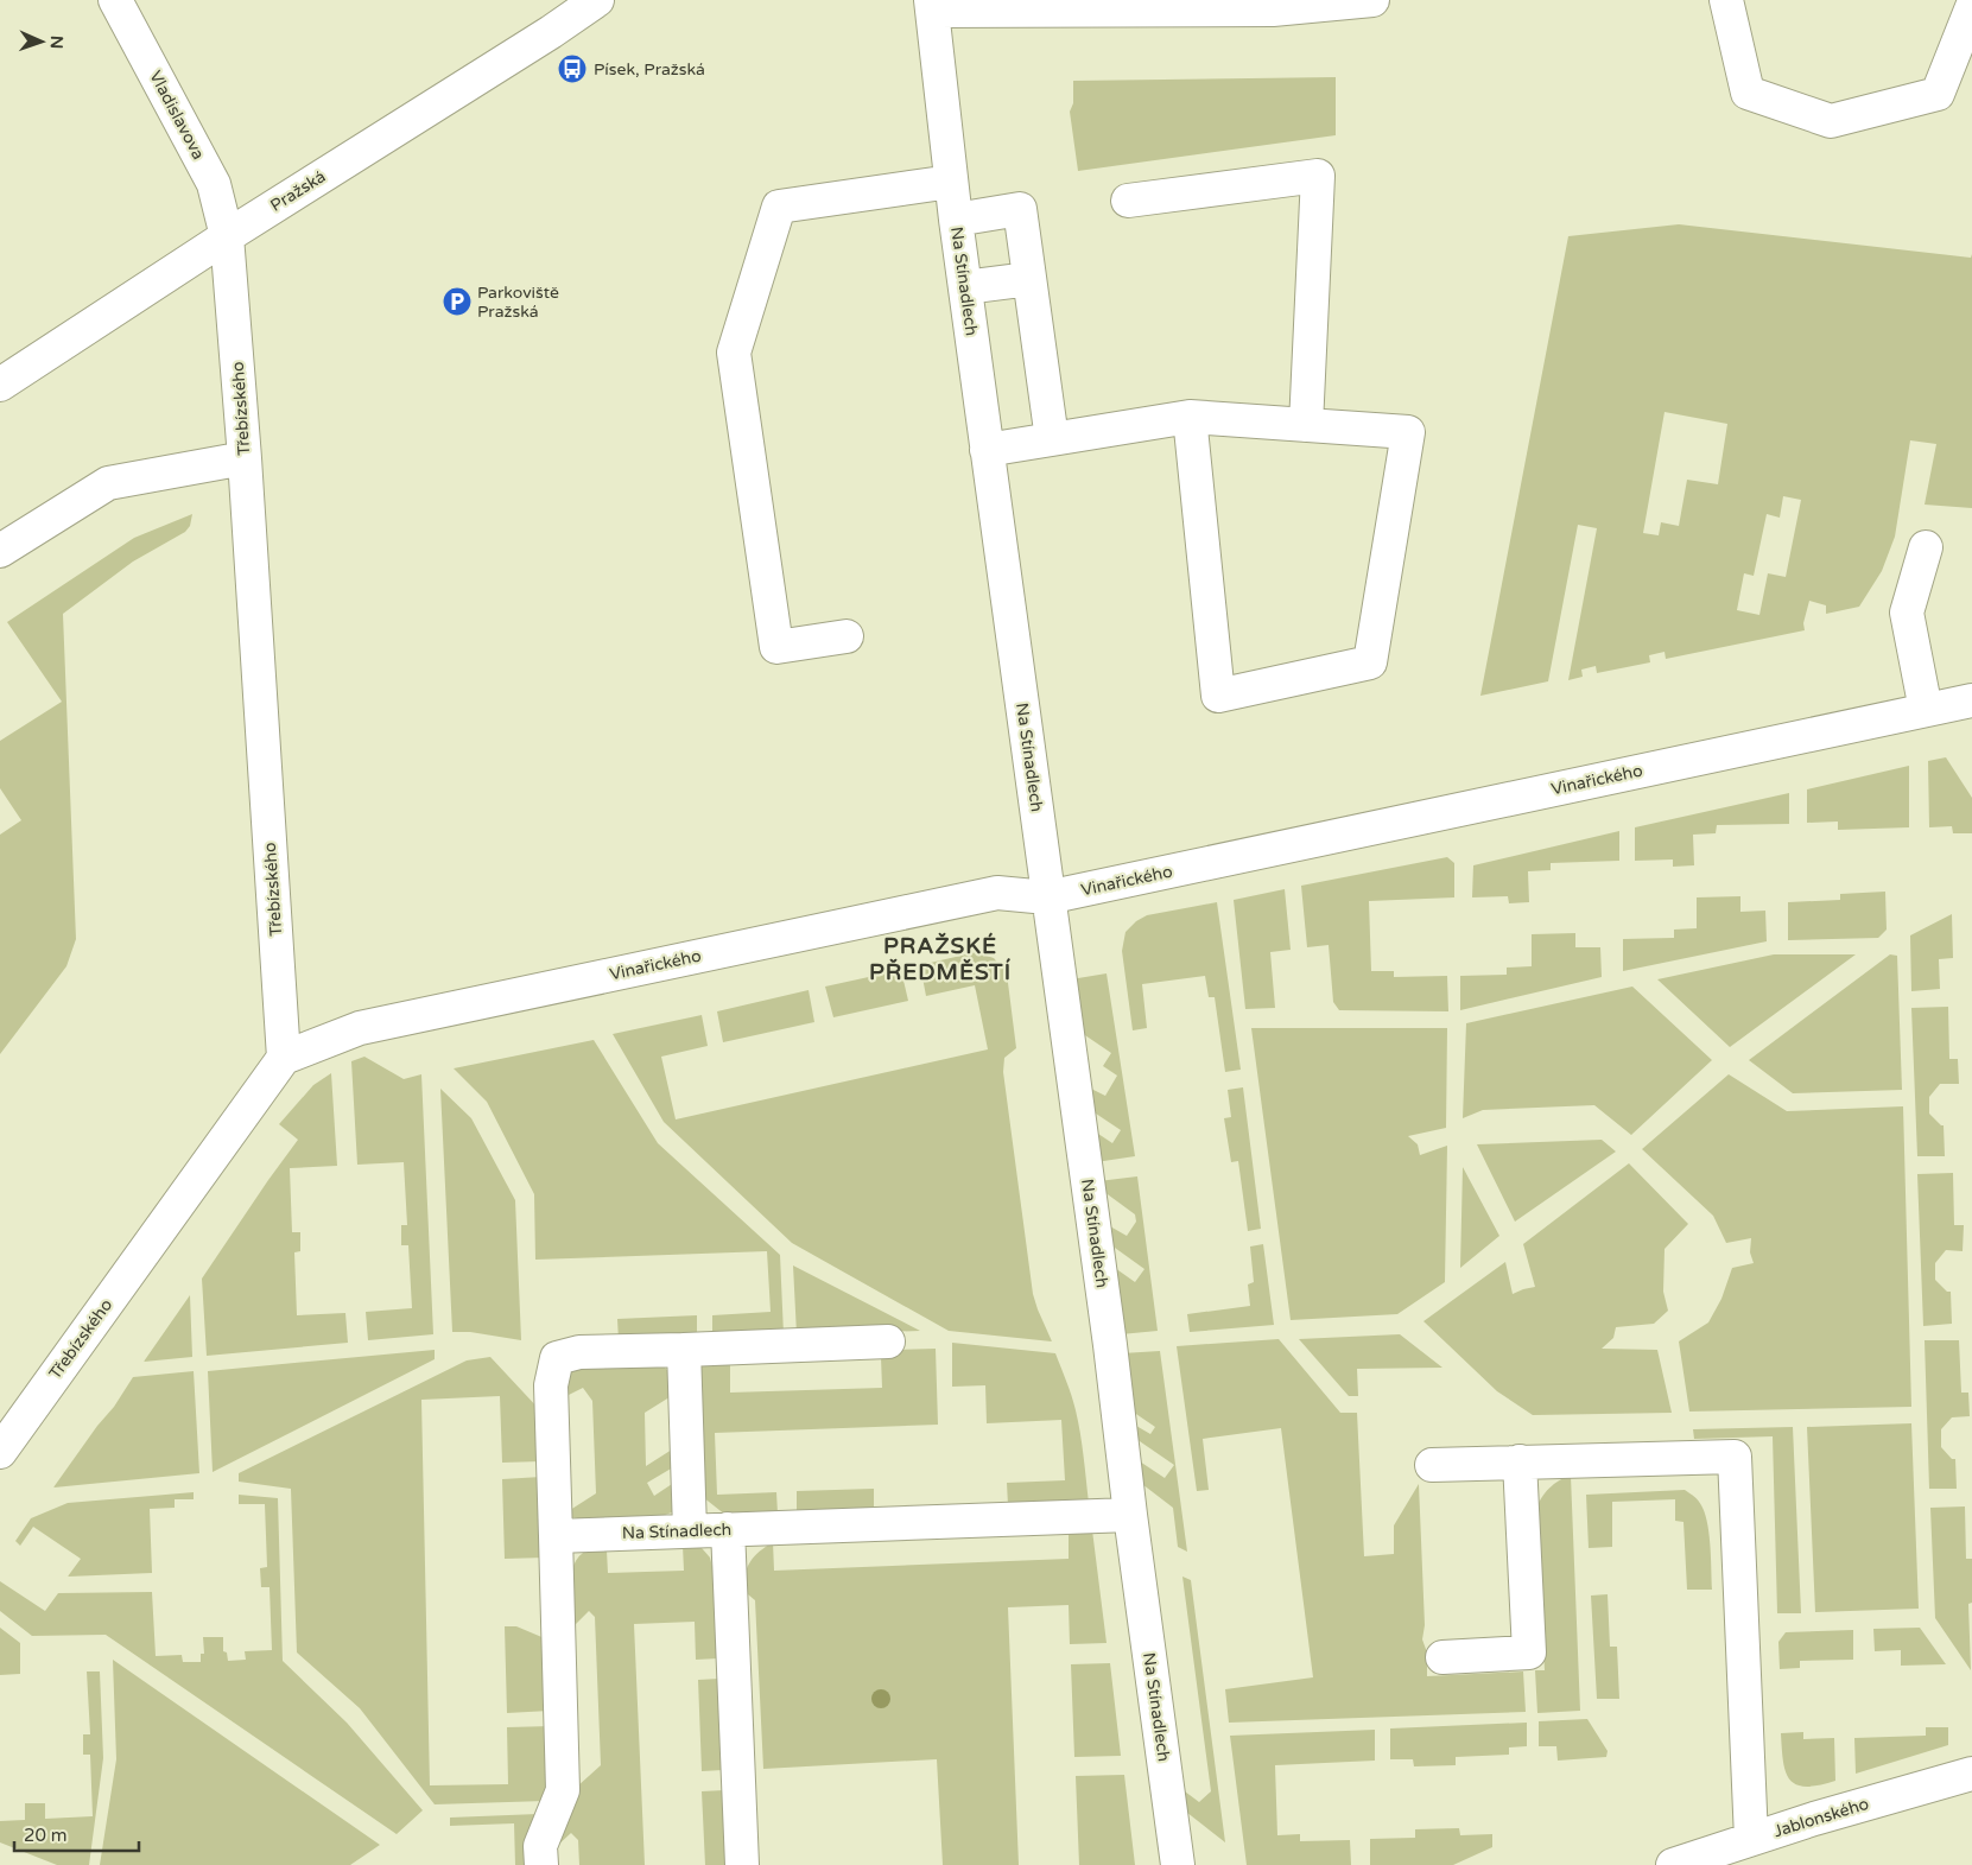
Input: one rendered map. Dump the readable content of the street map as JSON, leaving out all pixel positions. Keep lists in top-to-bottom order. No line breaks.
{"streets":{"street":["Vladislavova","Pražská","Na Stínadlech","Třebízského","Vinařického","Jablonského"]},"crossings":[["Vladislavova","Pražská"],["Vladislavova","Třebízského"],["Pražská","Třebízského"],["Na Stínadlech","Vinařického"],["Třebízského","Vinařického"]],"districts":["PRAŽSKÉ PŘEDMĚSTÍ"],"places":{"bus stop":["Písek, Pražská"],"parking":["Parkoviště Pražská"]},"scale_bar":"20 m","north":"right"}
